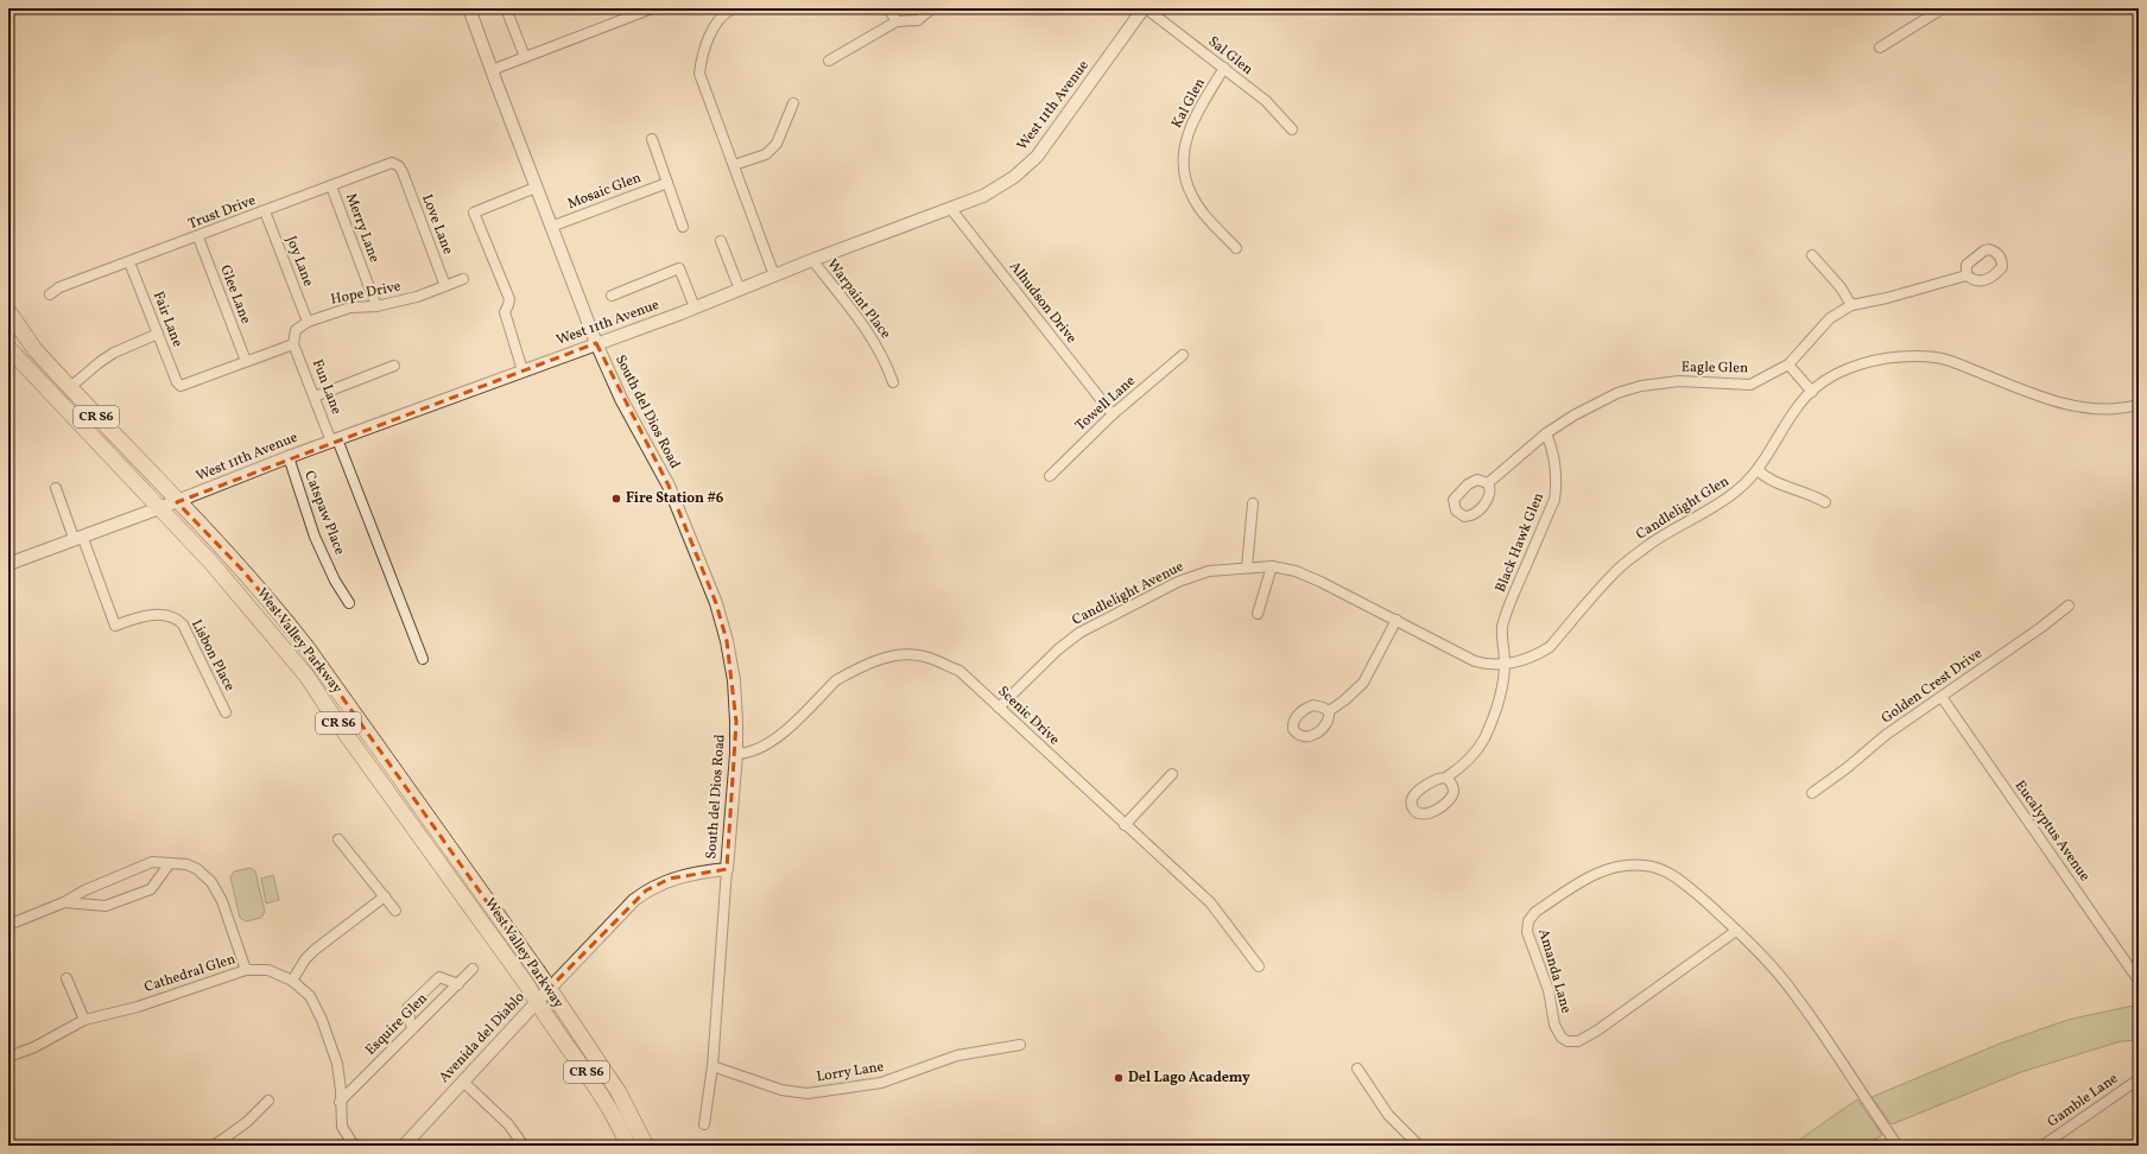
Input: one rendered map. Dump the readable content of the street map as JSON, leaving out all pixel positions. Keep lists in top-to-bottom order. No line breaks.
{"streets":{"main road":["CR S6","West Valley Parkway"],"street":["Sal Glen","Kal Glen","West 11th Avenue","Mosaic Glen","Trust Drive","Love Lane","Merry Lane","Joy Lane","Hope Drive","Glee Lane","Warpaint Place","Alhudson Drive","Fair Lane","Eagle Glen","Fun Lane","Towell Lane","South del Dios Road","Candlelight Glen","Catspaw Place","Black Hawk Glen","Candlelight Avenue","Lisbon Place","Golden Crest Drive","Scenic Drive","Eucalyptus Avenue","Amanda Lane","Cathedral Glen","Esquire Glen","Avenida del Diablo","Lorry Lane","Gamble Lane"]},"crossings":[["Sal Glen","Kal Glen"],["Sal Glen","West 11th Avenue"],["West 11th Avenue","Warpaint Place"],["West 11th Avenue","Alhudson Drive"],["West 11th Avenue","Fun Lane"],["West 11th Avenue","South del Dios Road"],["West 11th Avenue","Catspaw Place"],["West 11th Avenue","West Valley Parkway"],["West 11th Avenue","Lisbon Place"],["Mosaic Glen","South del Dios Road"],["Trust Drive","Love Lane"],["Trust Drive","Merry Lane"],["Trust Drive","Joy Lane"],["Trust Drive","Glee Lane"],["Trust Drive","Fair Lane"],["Love Lane","Hope Drive"],["Merry Lane","Hope Drive"],["Joy Lane","Hope Drive"],["Glee Lane","Fair Lane"],["Alhudson Drive","Towell Lane"],["Eagle Glen","Black Hawk Glen"],["South del Dios Road","Scenic Drive"],["South del Dios Road","Avenida del Diablo"],["South del Dios Road","Lorry Lane"],["Candlelight Glen","Black Hawk Glen"],["Candlelight Glen","Candlelight Avenue"],["Black Hawk Glen","Candlelight Avenue"],["Candlelight Avenue","Scenic Drive"],["West Valley Parkway","Avenida del Diablo"],["Golden Crest Drive","Eucalyptus Avenue"],["Cathedral Glen","Esquire Glen"]],"places":["Fire Station #6","Del Lago Academy"]}
